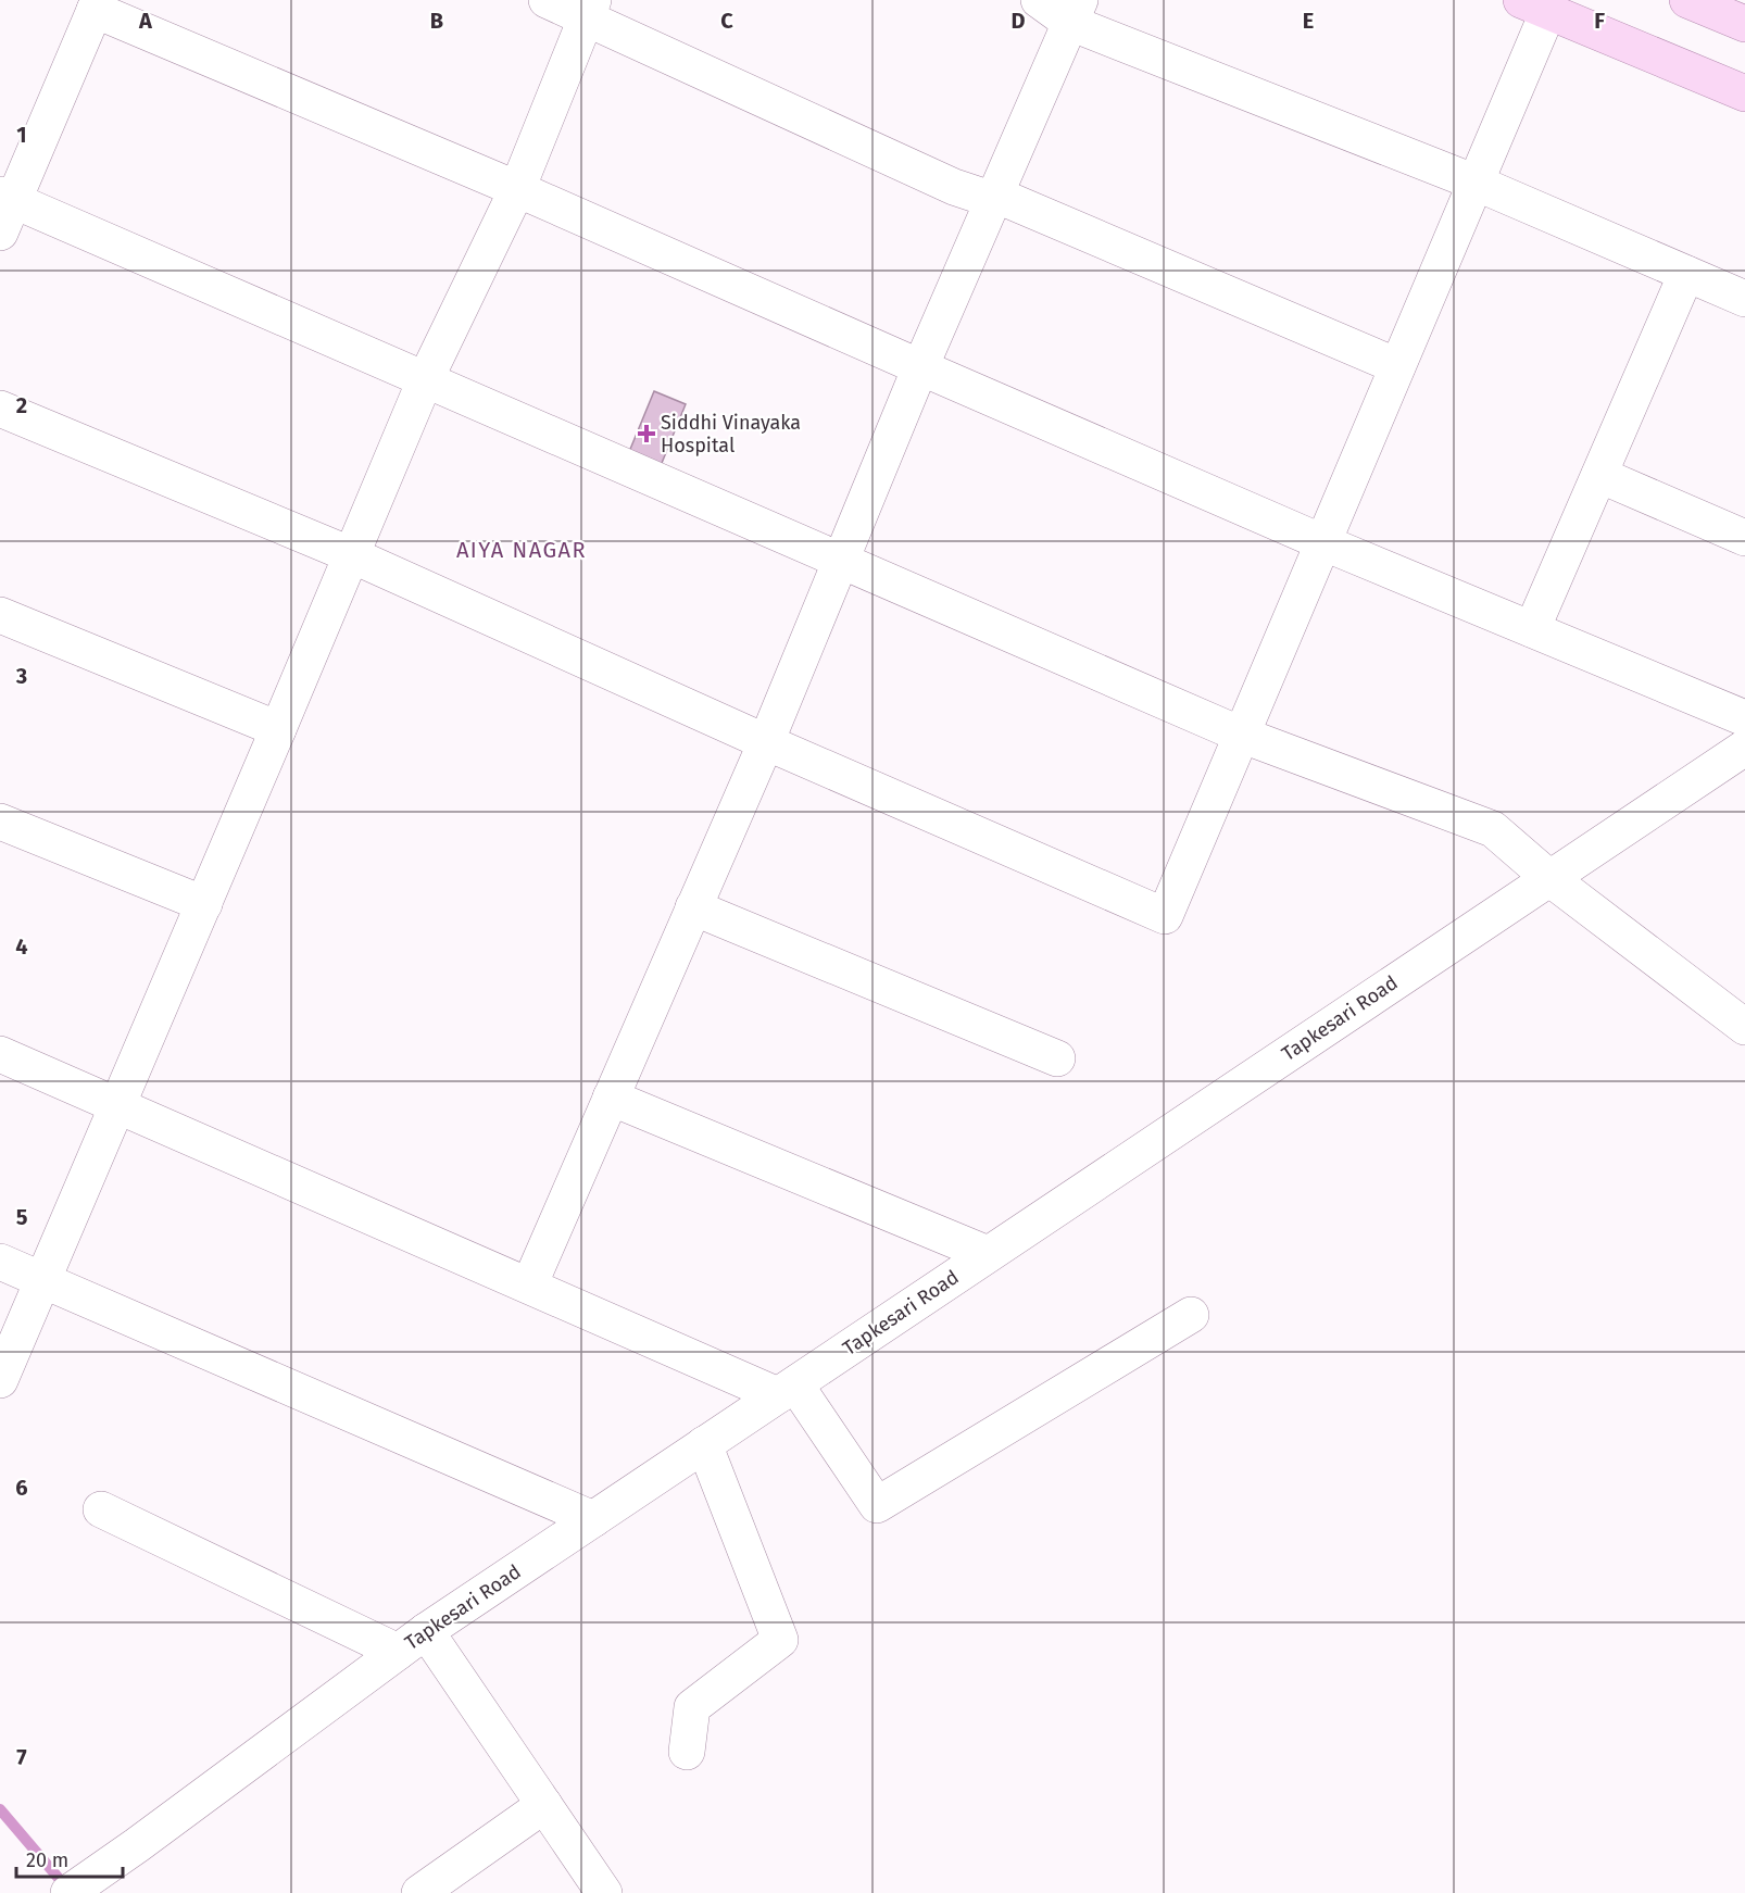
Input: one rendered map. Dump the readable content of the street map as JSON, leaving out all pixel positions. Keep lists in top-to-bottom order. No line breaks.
{"streets":{"street":["Tapkesari Road"]},"districts":["AIYA NAGAR"],"places":{"health":["Siddhi Vinayaka Hospital"]},"scale_bar":"20 m","grid":{"columns":["A","B","C","D","E","F"],"rows":["1","2","3","4","5","6","7"]}}
